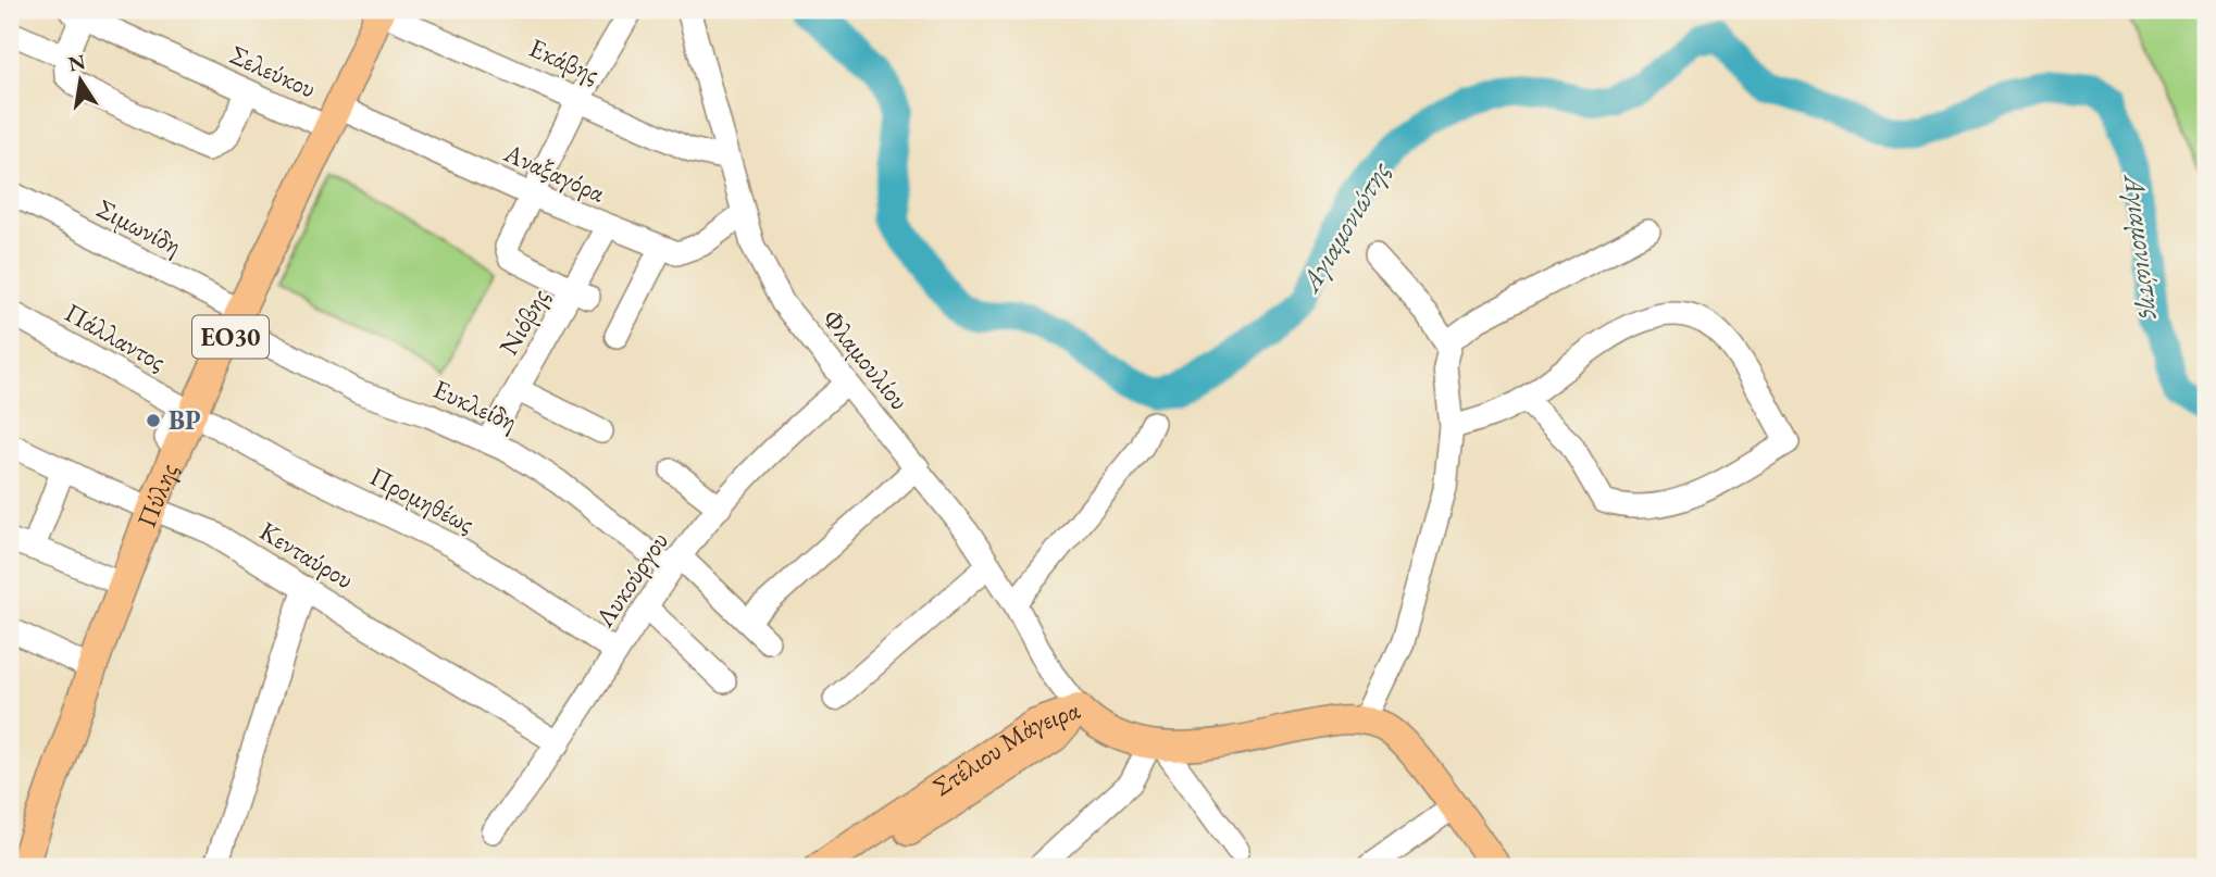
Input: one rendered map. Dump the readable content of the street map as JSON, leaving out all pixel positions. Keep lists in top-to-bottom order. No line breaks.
{"streets":{"main road":["ΕΟ30","Πύλης","Στέλιου Μάγειρα"],"street":["Εκάβης","Σελεύκου","Αναξαγόρα","Σιμωνίδη","Νιόβης","Πάλλαντος","Φλαμουλίου","Ευκλείδη","Προμηθέως","Κενταύρου","Λυκούργου"]},"crossings":[["Εκάβης","Φλαμουλίου"],["Εκάβης","Πύλης"],["Σελεύκου","Αναξαγόρα"],["Σελεύκου","Πύλης"],["Αναξαγόρα","Νιόβης"],["Αναξαγόρα","Φλαμουλίου"],["Αναξαγόρα","Πύλης"],["Σιμωνίδη","Ευκλείδη"],["Σιμωνίδη","Πύλης"],["Νιόβης","Ευκλείδη"],["Πάλλαντος","Πύλης"],["Πάλλαντος","Προμηθέως"],["Φλαμουλίου","Λυκούργου"],["Φλαμουλίου","Στέλιου Μάγειρα"],["Ευκλείδη","Πύλης"],["Ευκλείδη","Λυκούργου"],["Πύλης","Προμηθέως"],["Πύλης","Κενταύρου"],["Προμηθέως","Λυκούργου"],["Κενταύρου","Λυκούργου"]],"water":["Αγιαμονιώτης"],"places":["BP"],"north":"top"}
